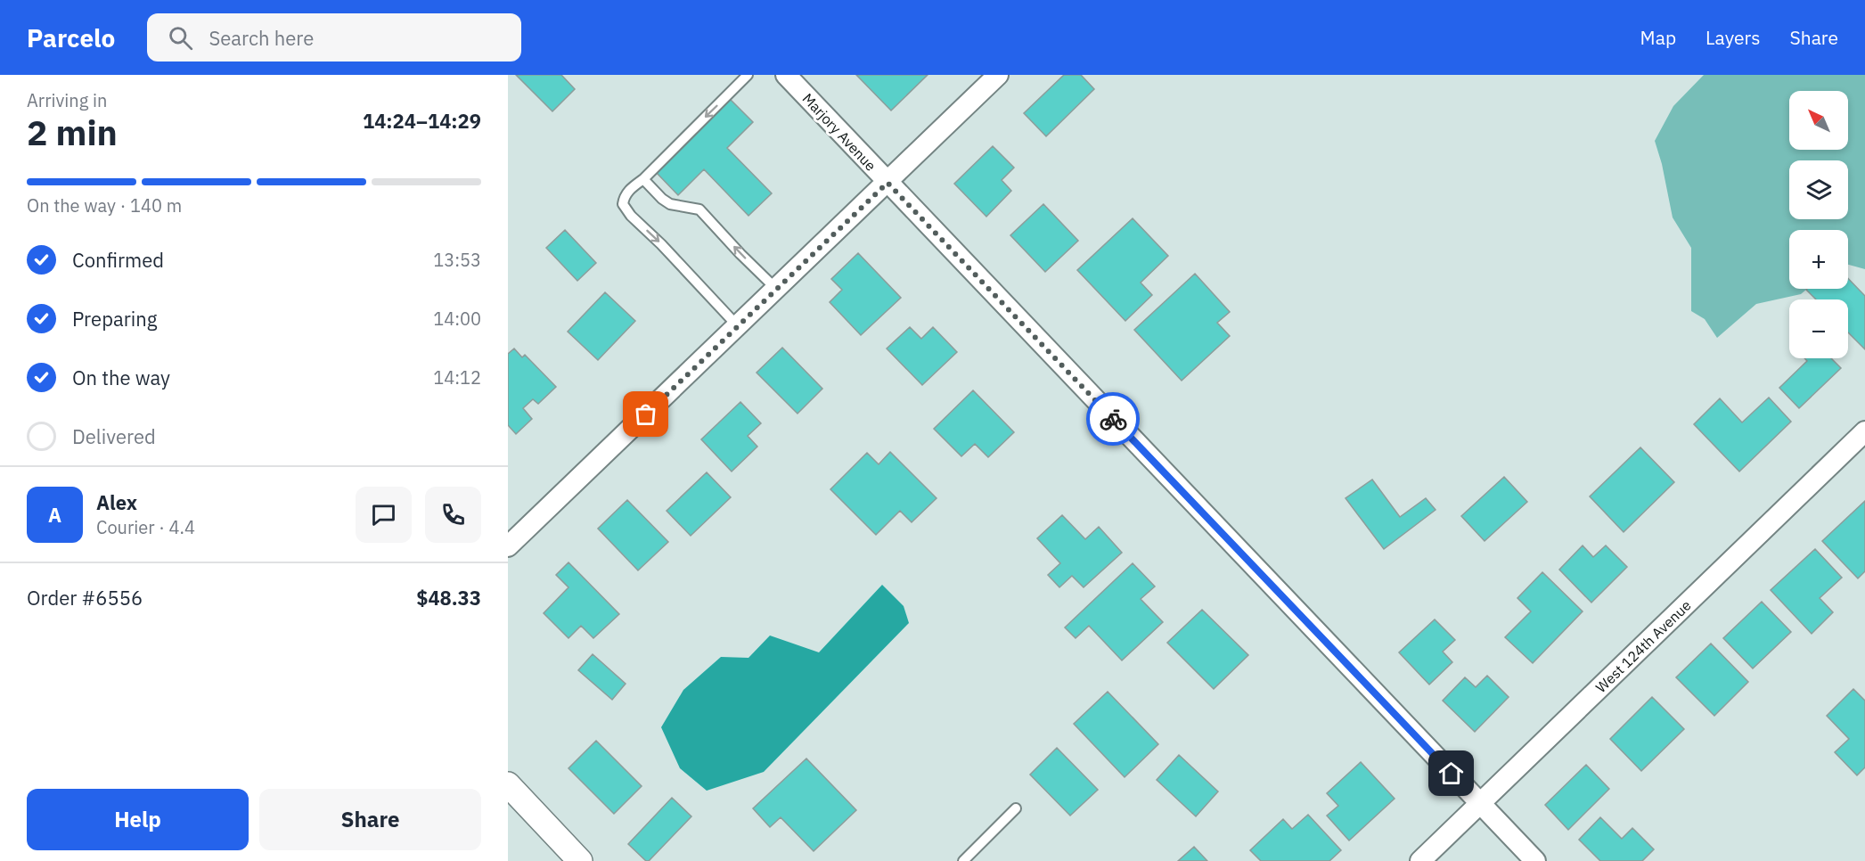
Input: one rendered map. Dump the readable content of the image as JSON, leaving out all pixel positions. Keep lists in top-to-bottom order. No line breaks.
{"streets":{"street":["Marjory Avenue","West 124th Avenue"]},"crossings":[["Marjory Avenue","West 124th Avenue"]],"north":"top left","page":{"header":"Parcelo","search":"Search here","nav":["Map","Layers","Share"],"heading":["2 min","Arriving in","14:24–14:29"],"panel":["Alex","Courier · 4.4","Order #6556","$48.33"],"map_buttons":["+","−"],"bar":"On the way · 140 m","list":[["Confirmed","13:53"],["Preparing","14:00"],["On the way","14:12"],"Delivered"],"round":"A","buttons":["Help","Share"]}}
